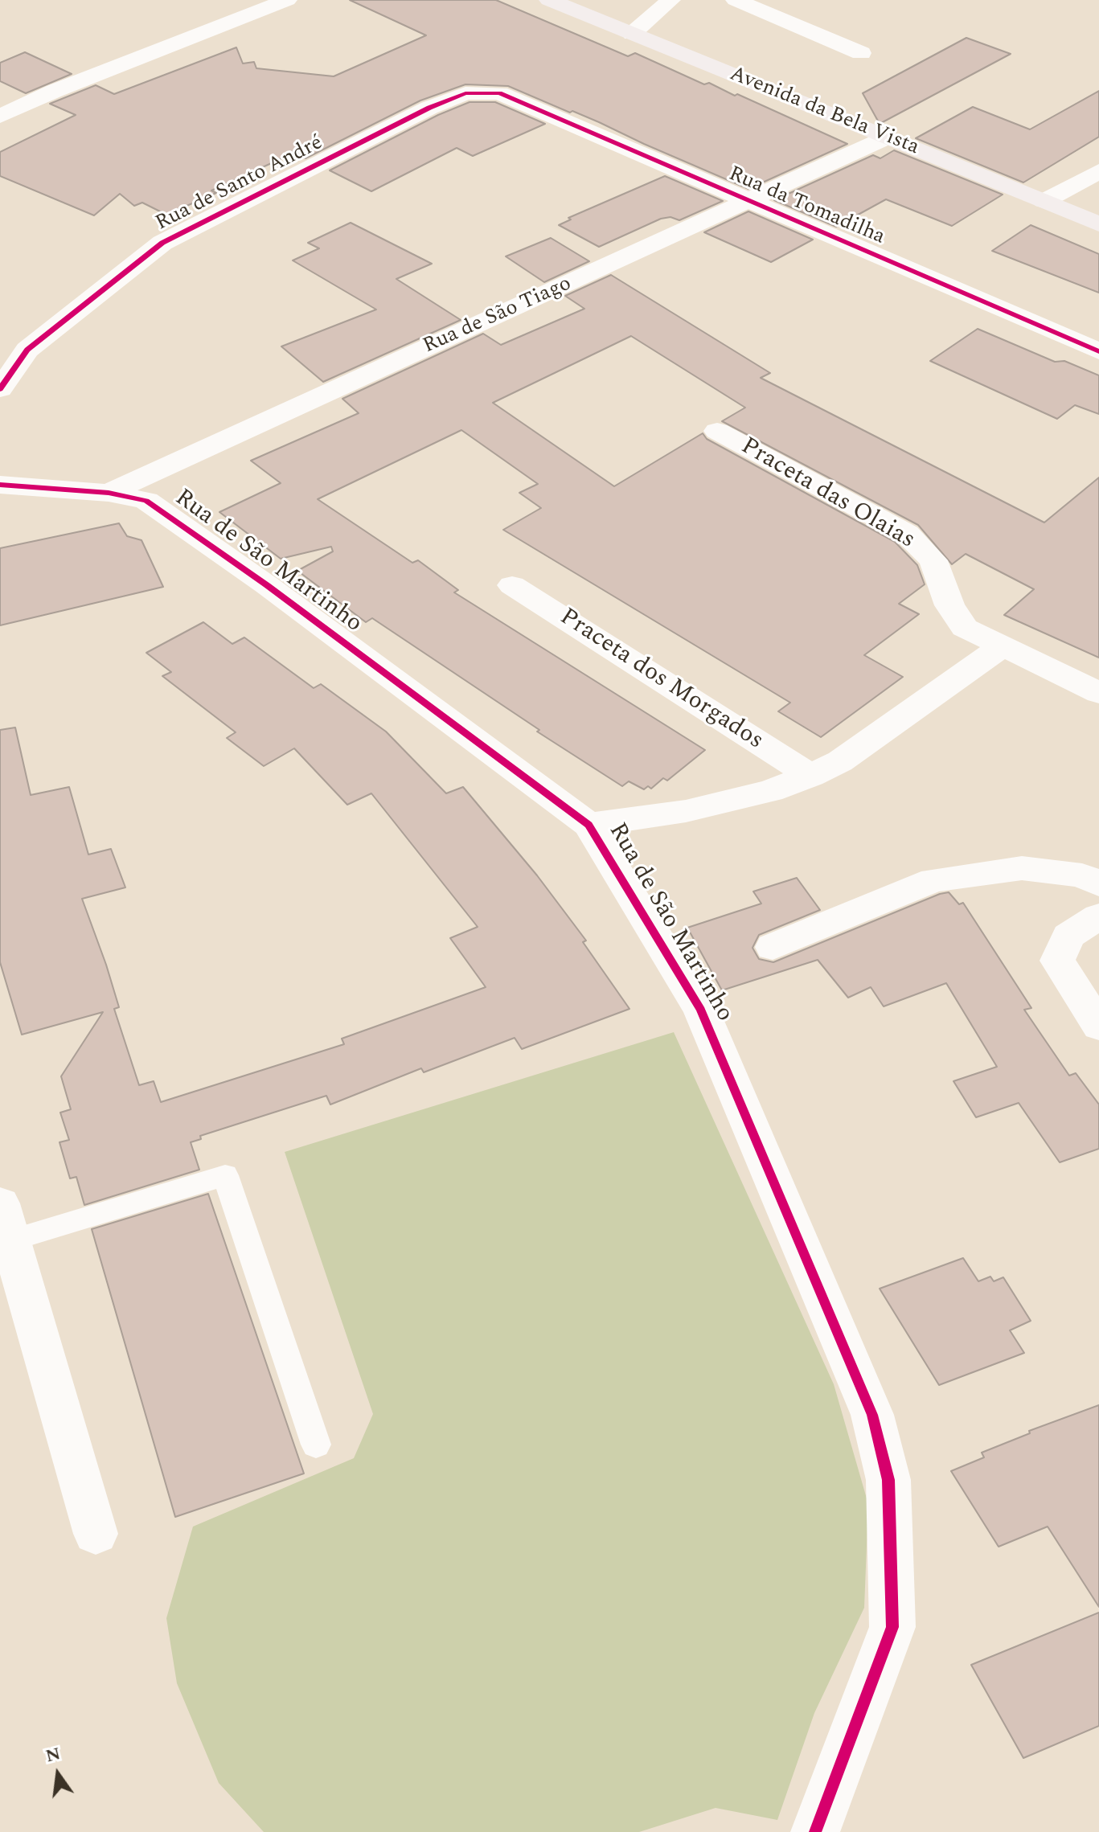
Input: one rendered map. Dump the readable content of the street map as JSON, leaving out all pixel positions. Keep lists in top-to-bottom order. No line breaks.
{"streets":{"street":["Avenida da Bela Vista","Rua de Santo André","Rua da Tomadilha","Rua de São Tiago","Praceta das Olaias","Rua de São Martinho","Praceta dos Morgados"]},"crossings":[["Avenida da Bela Vista","Rua de São Tiago"],["Rua de Santo André","Rua da Tomadilha"],["Rua da Tomadilha","Rua de São Tiago"],["Rua de São Tiago","Rua de São Martinho"]],"north":"top"}
